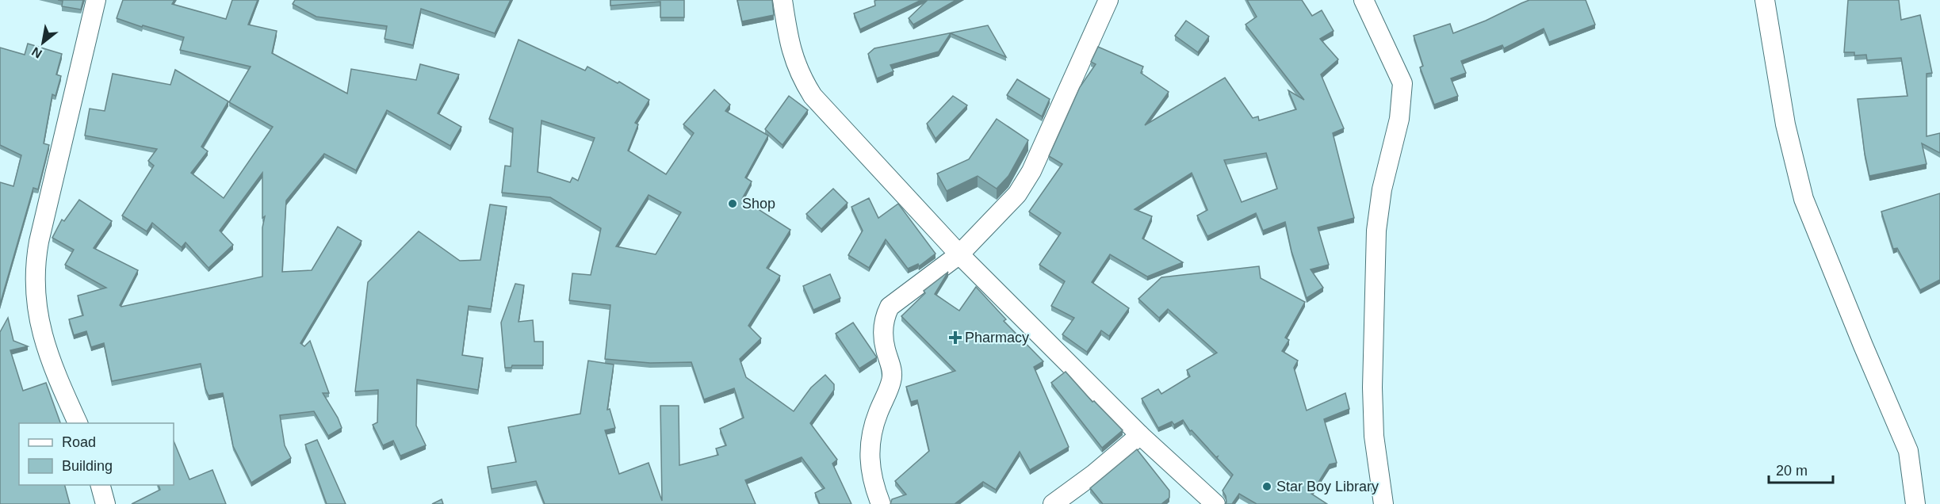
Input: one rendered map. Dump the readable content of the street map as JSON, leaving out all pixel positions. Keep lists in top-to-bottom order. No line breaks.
{"places":{"other":["Shop","Star Boy Library"],"health":["Pharmacy"]},"legend":["Road","Building"],"scale_bar":"20 m","north":"bottom left"}
